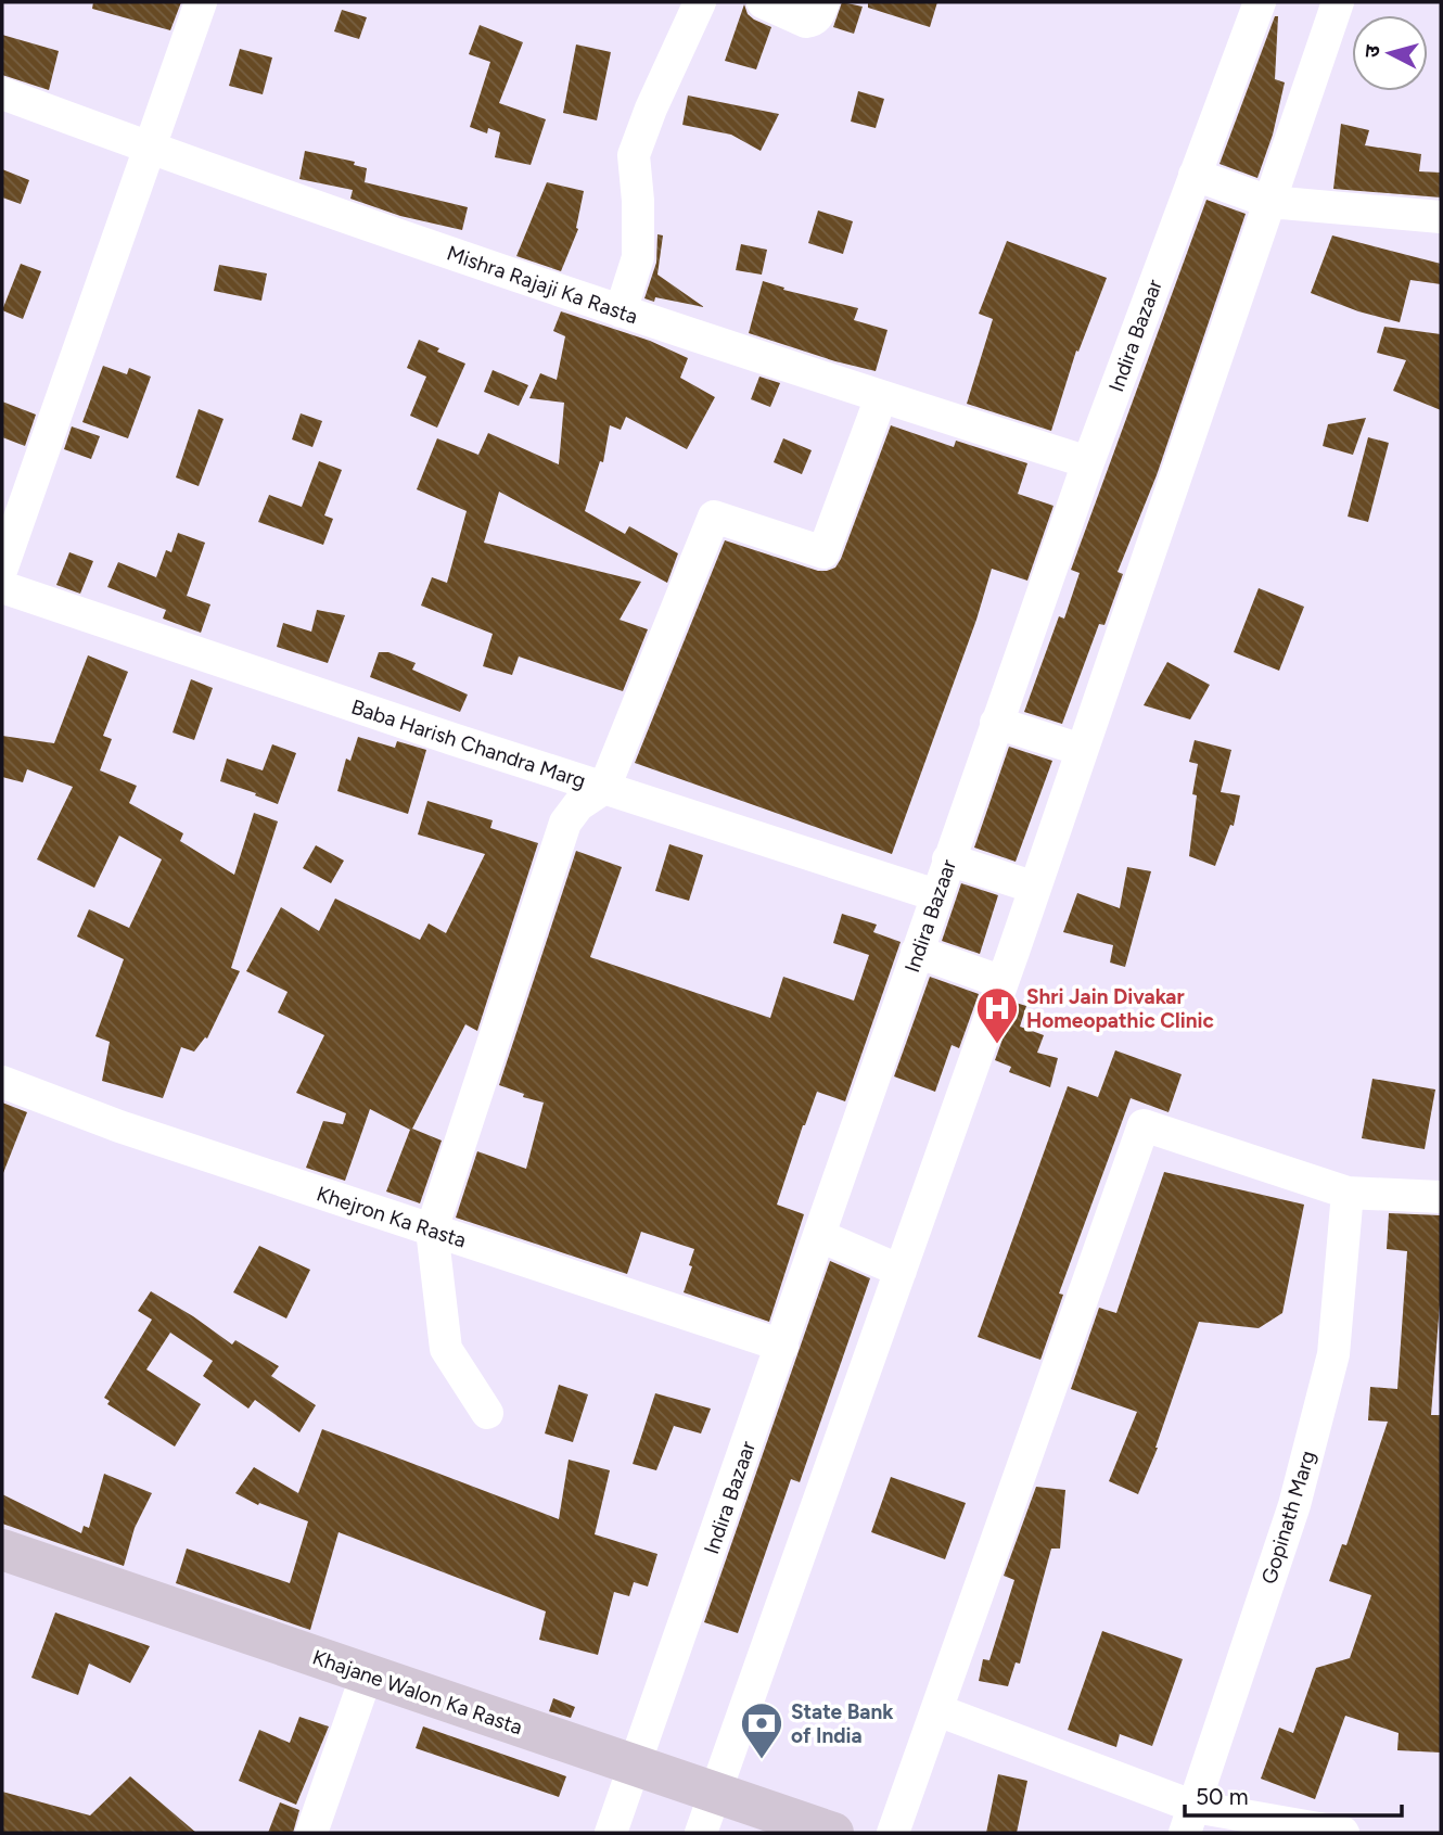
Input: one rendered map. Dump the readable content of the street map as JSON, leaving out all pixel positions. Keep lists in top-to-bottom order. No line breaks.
{"streets":{"street":["Mishra Rajaji Ka Rasta","Indira Bazaar","Baba Harish Chandra Marg","Khejron Ka Rasta","Gopinath Marg","Khajane Walon Ka Rasta"]},"crossings":[["Mishra Rajaji Ka Rasta","Indira Bazaar"],["Indira Bazaar","Baba Harish Chandra Marg"],["Indira Bazaar","Khejron Ka Rasta"],["Indira Bazaar","Khajane Walon Ka Rasta"]],"places":{"hospital":["Shri Jain Divakar Homeopathic Clinic"],"bank":["State Bank of India"]},"scale_bar":"50 m","north":"left"}
